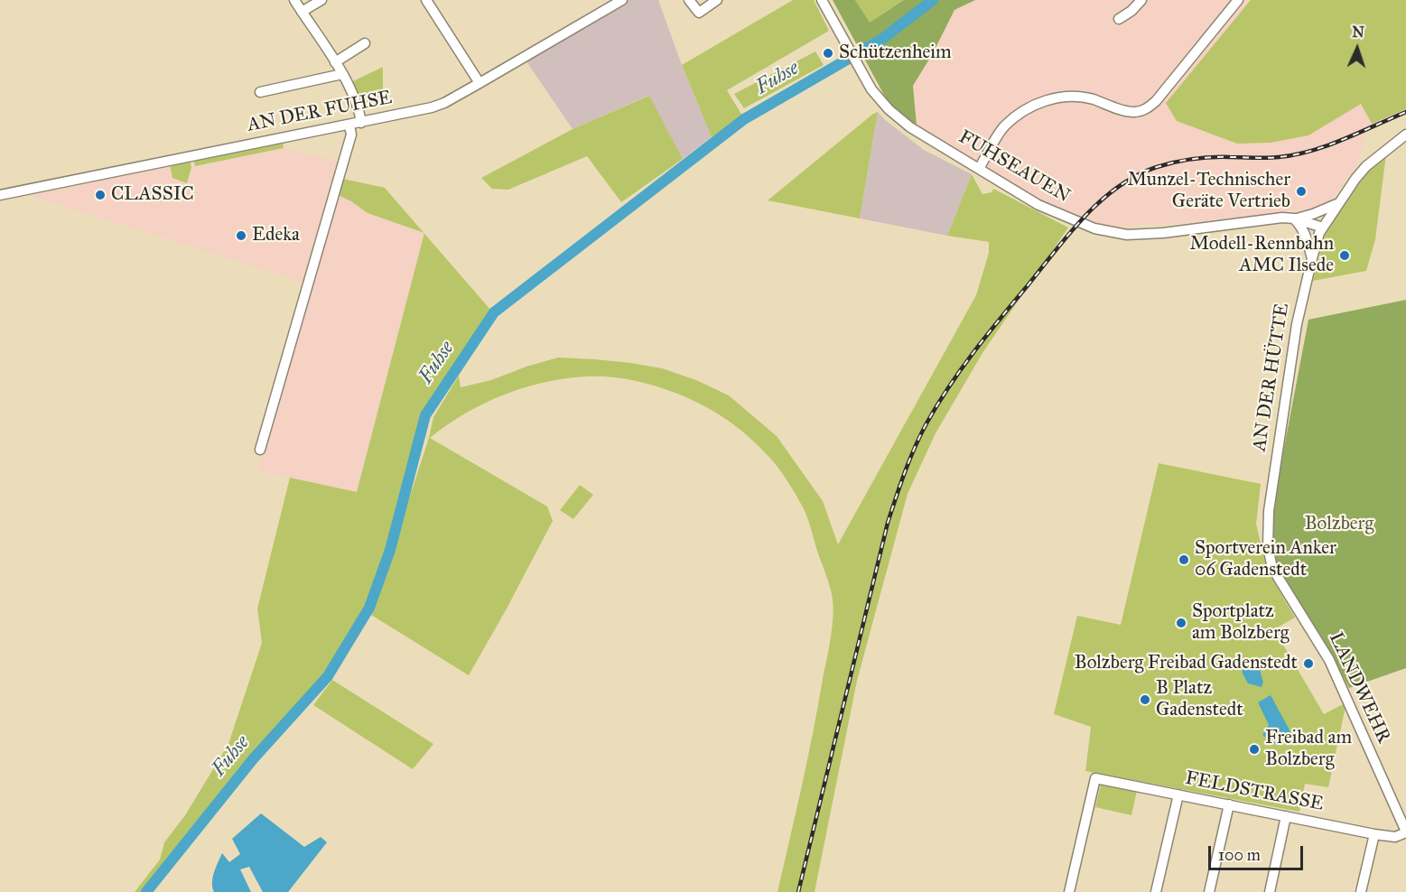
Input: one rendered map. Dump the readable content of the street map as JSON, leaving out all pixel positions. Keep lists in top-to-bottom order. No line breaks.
{"streets":{"street":["AN DER FUHSE","FUHSEAUEN","AN DER HÜTTE","LANDWEHR","FELDSTRASSE"]},"crossings":[["FUHSEAUEN","AN DER HÜTTE"],["AN DER HÜTTE","LANDWEHR"],["LANDWEHR","FELDSTRASSE"]],"water":["Fuhse"],"parks":["Bolzberg"],"places":["Schützenheim","Munzel-Technischer Geräte Vertrieb","CLASSIC","Edeka","Modell-Rennbahn AMC Ilsede","Sportverein Anker 06 Gadenstedt","Sportplatz am Bolzberg","Bolzberg Freibad Gadenstedt","B Platz Gadenstedt","Freibad am Bolzberg"],"scale_bar":"100 m","north":"top"}
